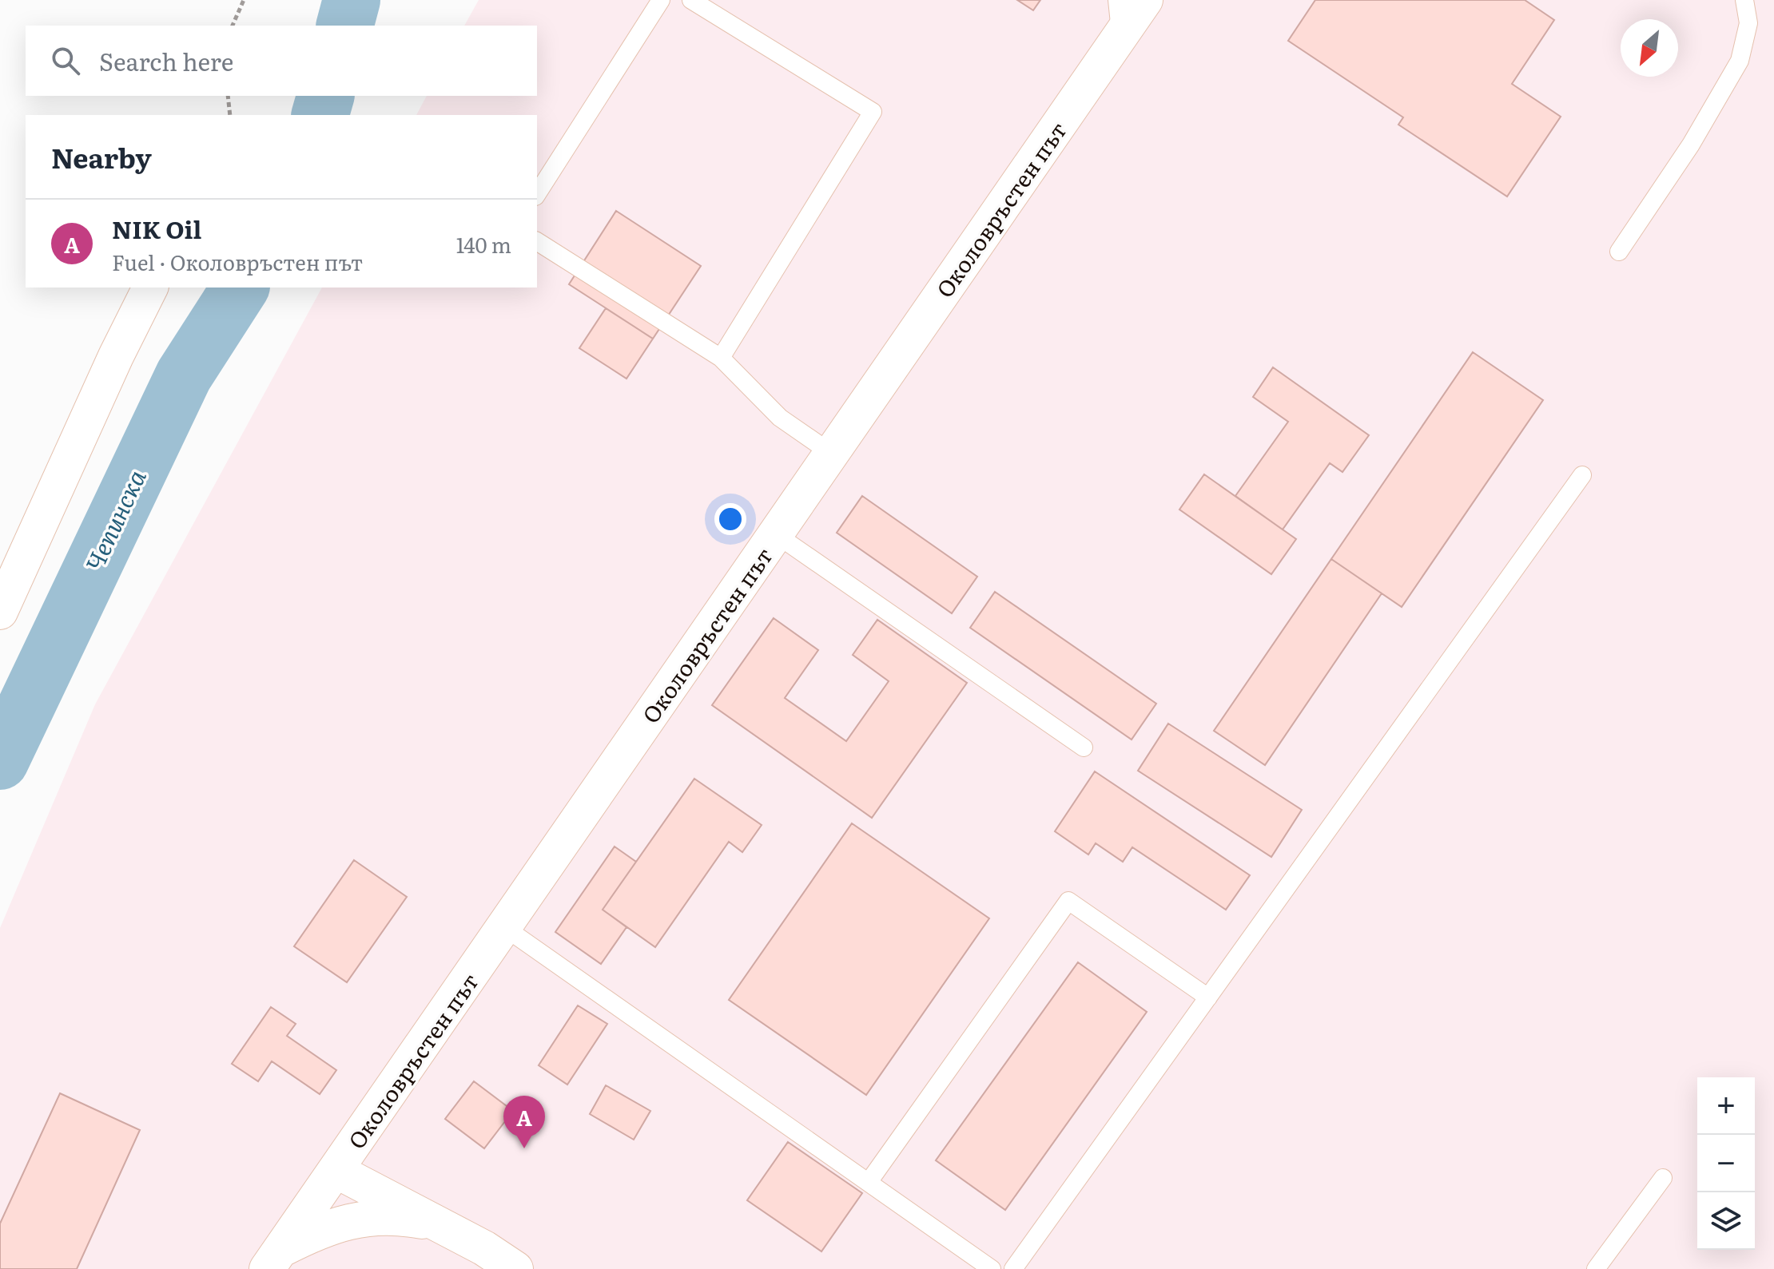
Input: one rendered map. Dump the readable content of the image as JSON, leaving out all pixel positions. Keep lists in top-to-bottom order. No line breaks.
{"streets":{"street":["Околовръстен път"]},"water":["Чепинска"],"north":"bottom left","page":{"search":"Search here","heading":"Nearby","list":[{"mark":"A","name":"NIK Oil","note":"Fuel · Околовръстен път","value":"140 m"}],"map_buttons":["+","−"],"pins":"A"}}
